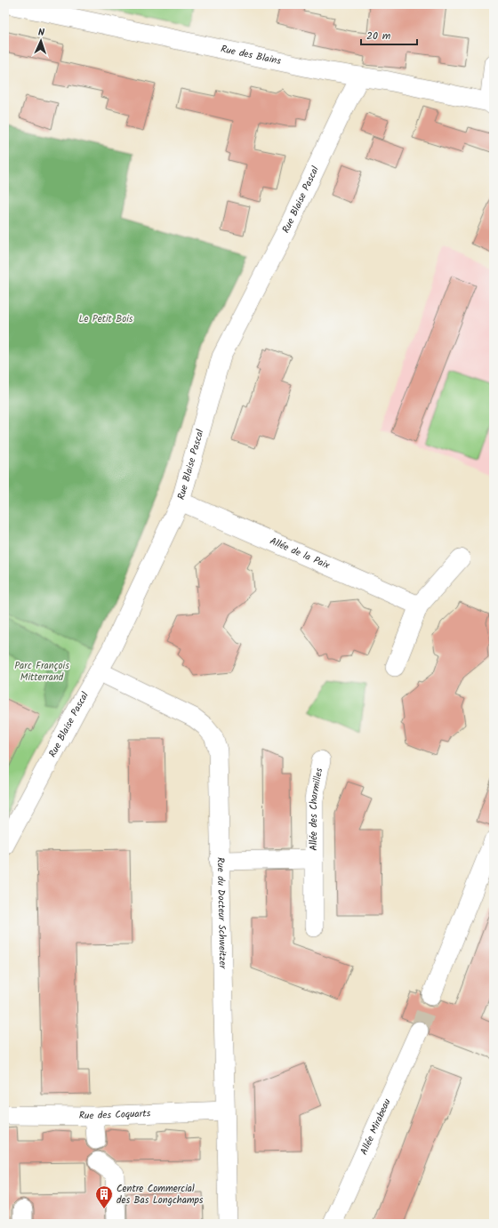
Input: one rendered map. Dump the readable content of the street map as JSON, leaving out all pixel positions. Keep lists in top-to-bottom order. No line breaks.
{"streets":{"street":["Rue des Blains","Rue Blaise Pascal","Allée de la Paix","Allée des Charmilles","Rue du Docteur Schweitzer","Rue des Coquarts","Allée Mirabeau"]},"crossings":[["Rue des Blains","Rue Blaise Pascal"],["Rue Blaise Pascal","Allée de la Paix"],["Rue Blaise Pascal","Rue du Docteur Schweitzer"],["Allée des Charmilles","Rue du Docteur Schweitzer"],["Rue du Docteur Schweitzer","Rue des Coquarts"]],"parks":["Le Petit Bois","Parc François Mitterrand"],"places":{"building":["Centre Commercial des Bas Longchamps"]},"scale_bar":"20 m","north":"top"}
